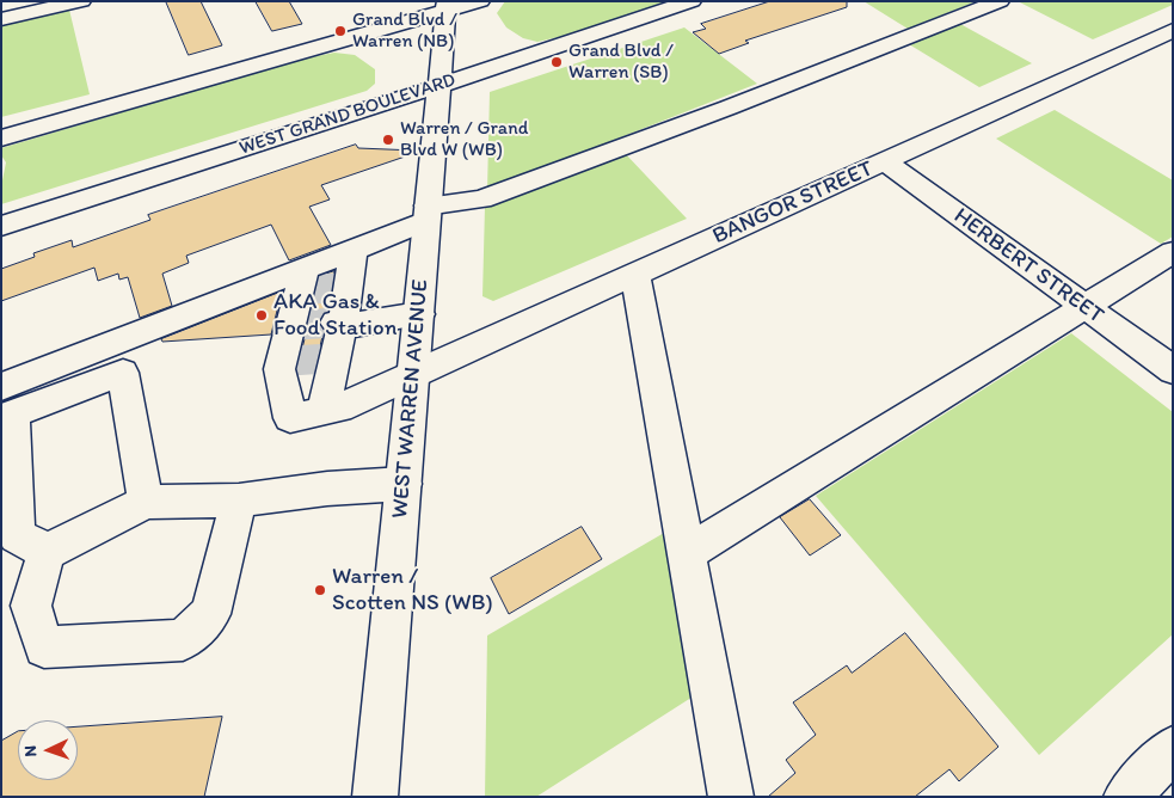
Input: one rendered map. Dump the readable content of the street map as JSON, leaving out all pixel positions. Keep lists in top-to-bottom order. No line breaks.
{"streets":{"main road":["WEST GRAND BOULEVARD","BANGOR STREET","HERBERT STREET","WEST WARREN AVENUE"]},"crossings":[["WEST GRAND BOULEVARD","WEST WARREN AVENUE"],["BANGOR STREET","HERBERT STREET"],["BANGOR STREET","WEST WARREN AVENUE"]],"places":["Grand Blvd / Warren (NB)","Grand Blvd / Warren (SB)","Warren / Grand Blvd W (WB)","AKA Gas & Food Station","Warren / Scotten NS (WB)"],"north":"left"}
